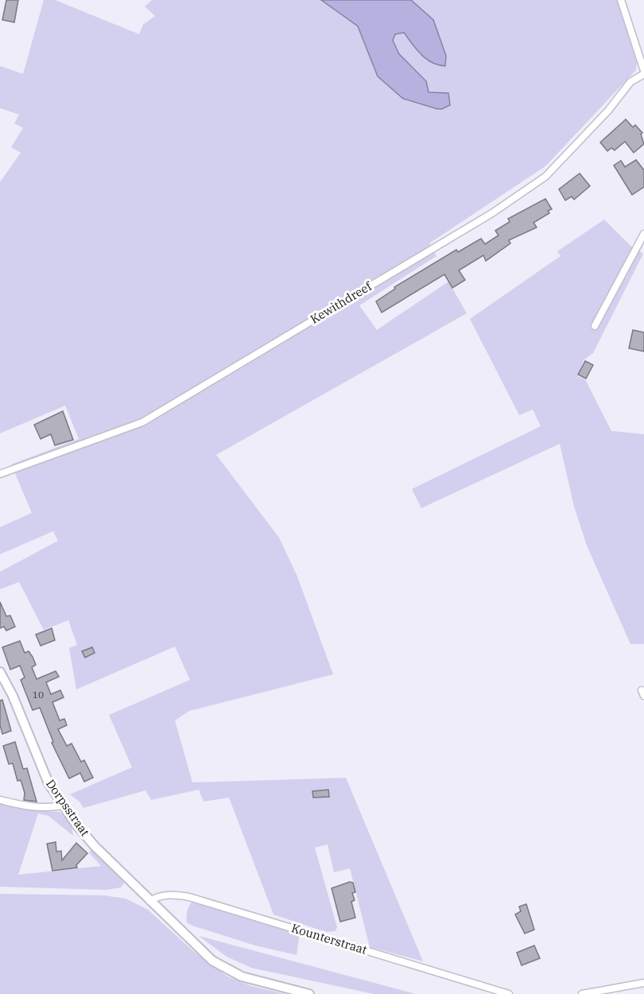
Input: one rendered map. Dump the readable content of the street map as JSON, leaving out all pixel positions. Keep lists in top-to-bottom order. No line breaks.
{"streets":{"street":["Kewithdreef","Dorpsstraat","Kounterstraat"]},"crossings":[["Dorpsstraat","Kounterstraat"]],"house_numbers":["10"]}
